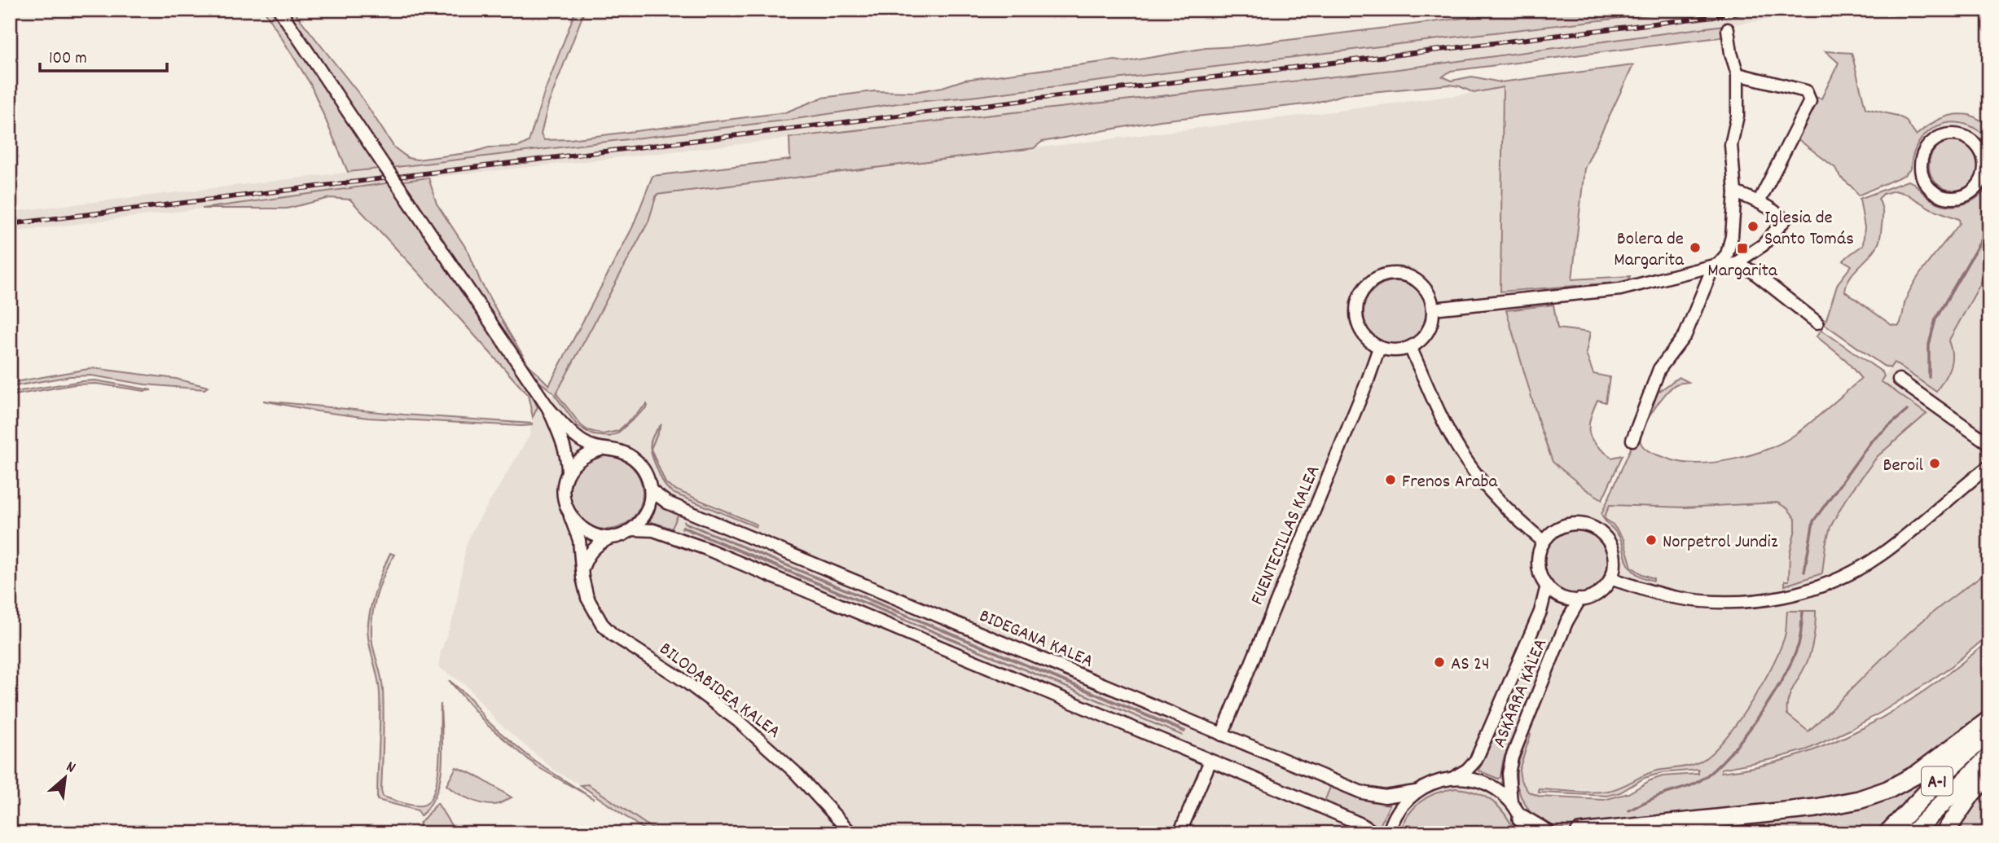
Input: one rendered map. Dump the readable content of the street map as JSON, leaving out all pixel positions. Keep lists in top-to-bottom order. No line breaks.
{"streets":{"highway":["A-1"],"street":["FUENTECILLAS KALEA","BIDEGANA KALEA","BILODABIDEA KALEA","ASKARRA KALEA"]},"crossings":[["FUENTECILLAS KALEA","BIDEGANA KALEA"],["BIDEGANA KALEA","BILODABIDEA KALEA"]],"places":{"other":["Iglesia de Santo Tomás","Bolera de Margarita","Beroil","Frenos Araba","Norpetrol Jundiz","AS 24"],"transit":["Margarita"]},"scale_bar":"100 m","north":"top right"}
